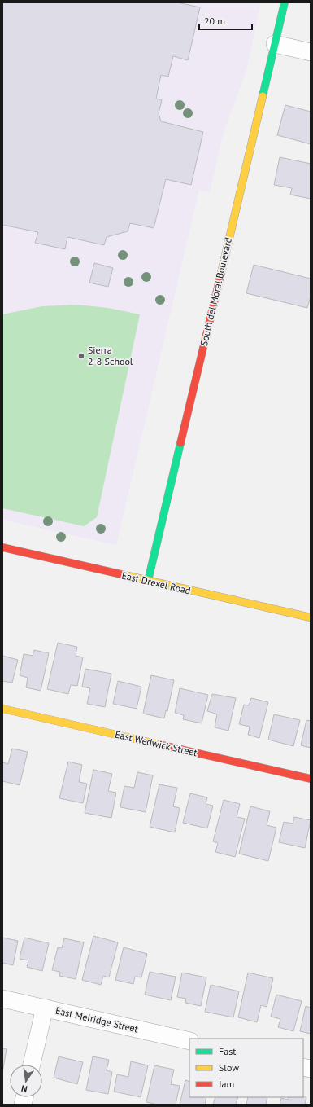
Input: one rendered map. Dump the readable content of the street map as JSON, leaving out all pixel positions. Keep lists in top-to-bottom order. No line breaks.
{"streets":{"street":["South del Moral Boulevard","East Drexel Road","East Wedwick Street","East Melridge Street"]},"crossings":[["South del Moral Boulevard","East Drexel Road"]],"places":["Sierra 2-8 School"],"legend":["Fast","Slow","Jam"],"scale_bar":"20 m","north":"bottom"}
